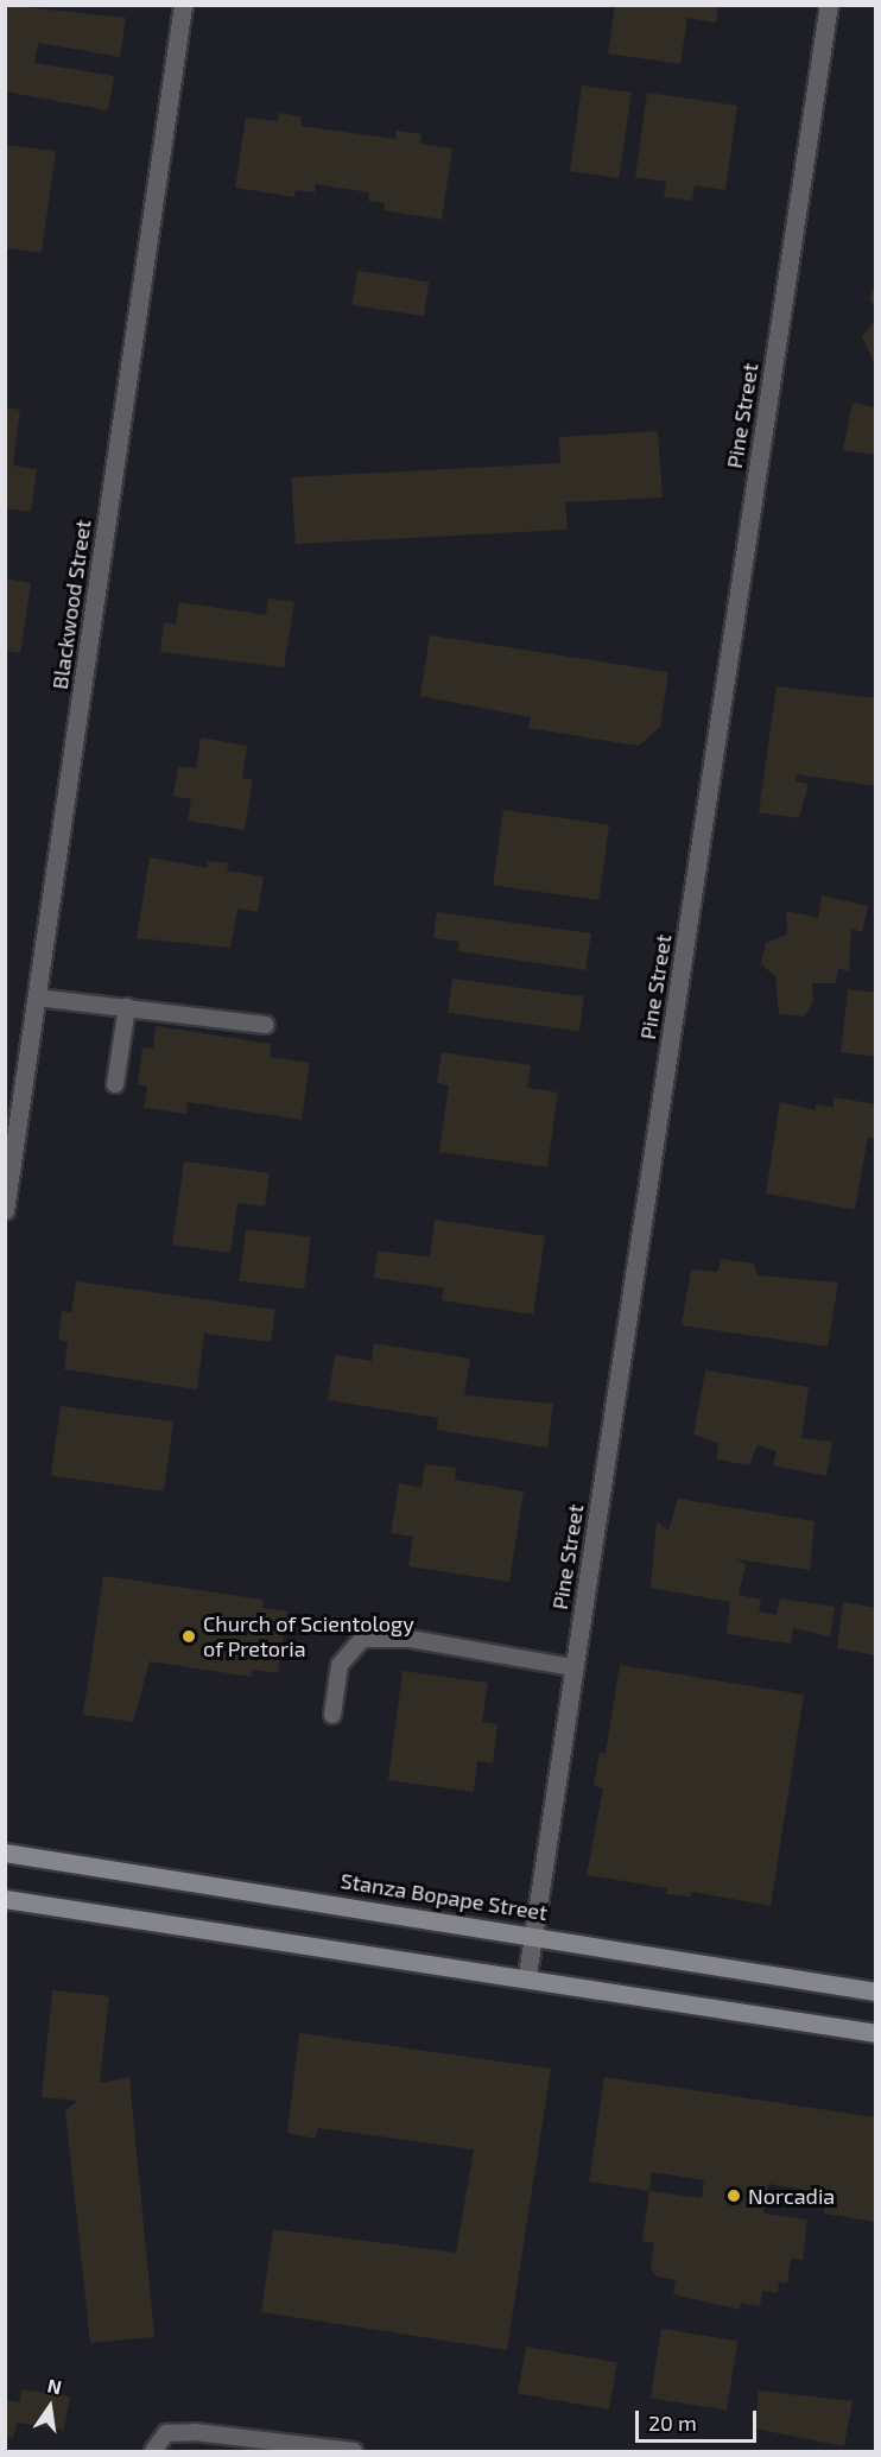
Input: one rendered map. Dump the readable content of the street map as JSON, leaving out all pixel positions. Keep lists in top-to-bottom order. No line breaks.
{"streets":{"main road":["Stanza Bopape Street"],"street":["Pine Street","Blackwood Street"]},"crossings":[["Pine Street","Stanza Bopape Street"]],"places":["Church of Scientology of Pretoria","Norcadia"],"scale_bar":"20 m","north":"top"}
